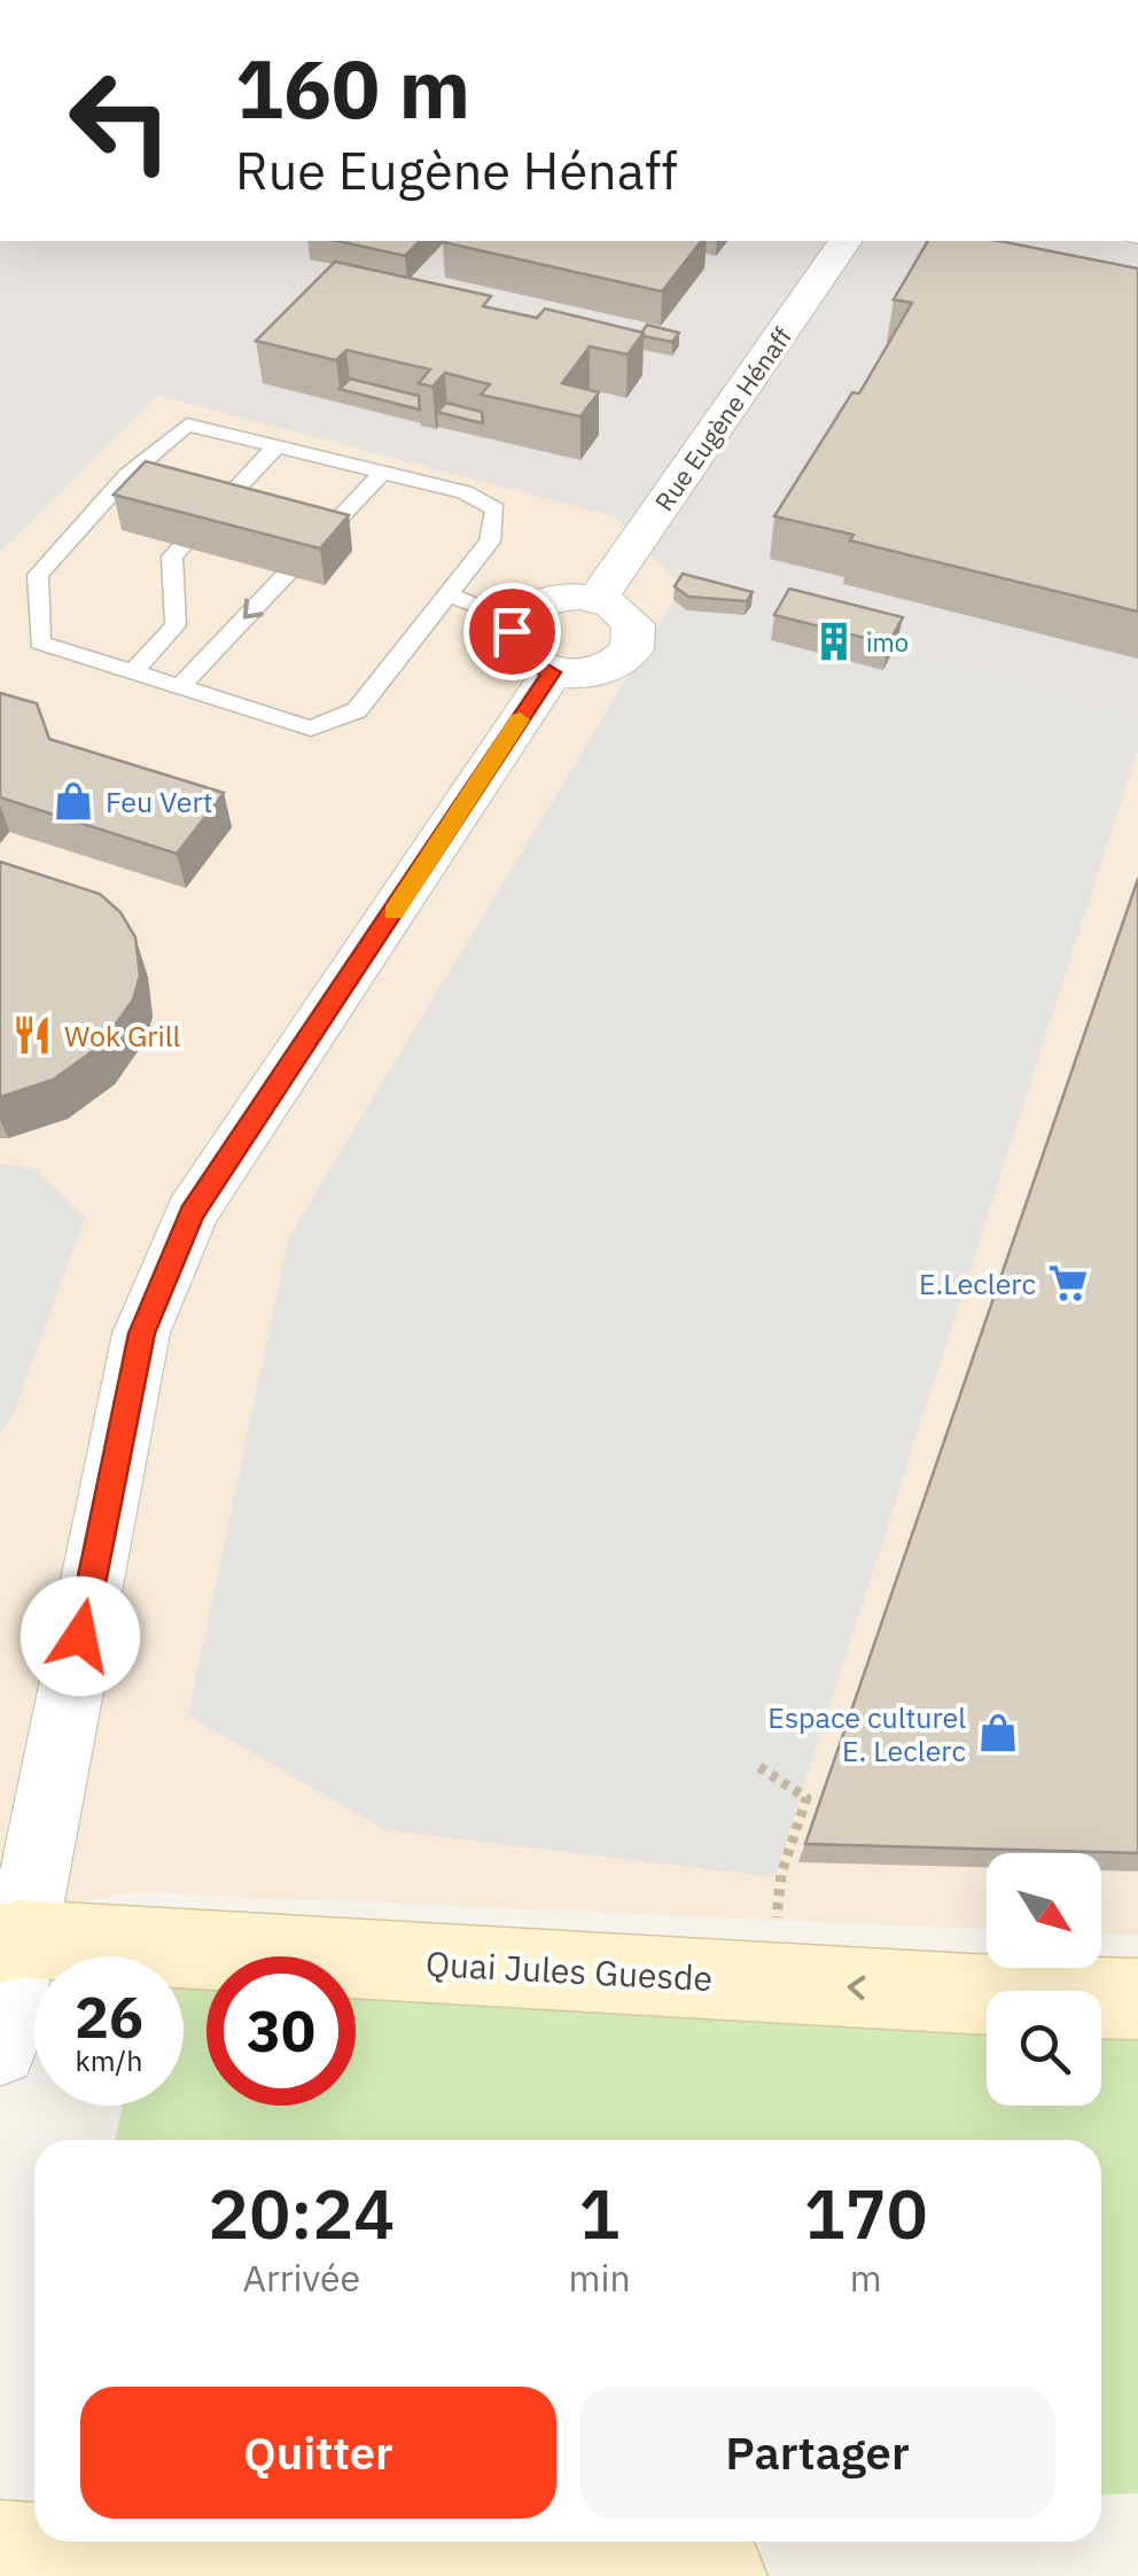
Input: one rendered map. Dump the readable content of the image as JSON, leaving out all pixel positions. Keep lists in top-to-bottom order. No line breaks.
{"streets":{"main road":["Quai Jules Guesde"],"street":["Rue Eugène Hénaff"]},"one_way":["Quai Jules Guesde"],"places":{"building":["imo"],"shop":["Feu Vert","Espace culturel E. Leclerc"],"restaurant":["Wok Grill"],"supermarket":["E.Leclerc"]},"north":"bottom right","page":{"turn":["160 m","Rue Eugène Hénaff"],"speed":"26 km/h","limit":"30","eta":["20:24","Arrivée","1","min","170","m"],"buttons":["Quitter","Partager"]}}
